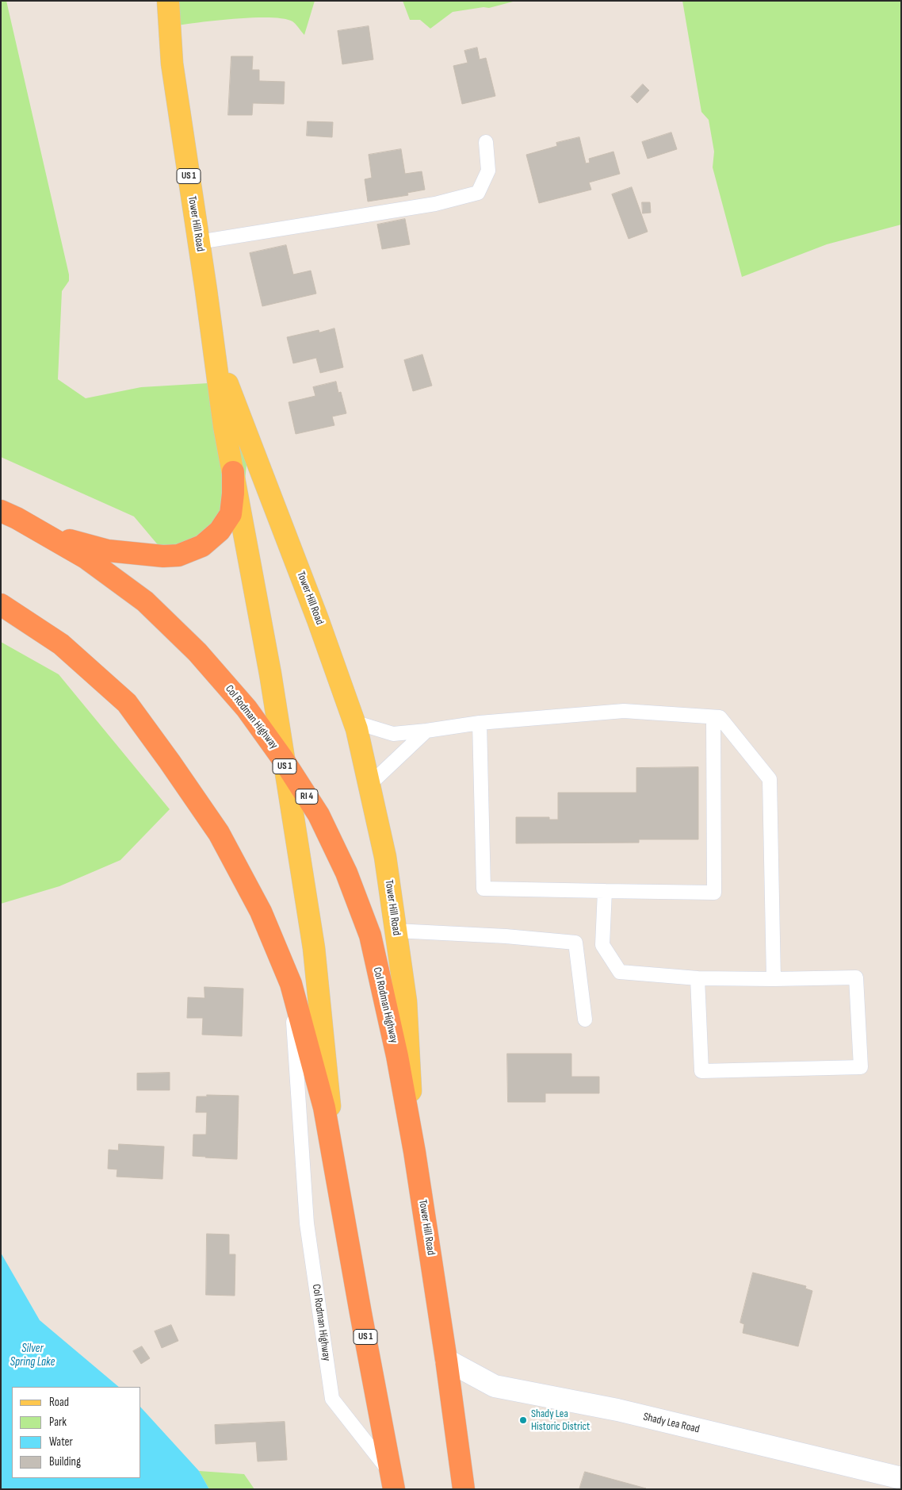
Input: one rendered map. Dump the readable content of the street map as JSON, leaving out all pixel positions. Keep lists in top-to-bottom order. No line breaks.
{"streets":{"highway":["US 1","Tower Hill Road","Col Rodman Highway","RI 4"],"street":["Shady Lea Road"]},"crossings":[["Tower Hill Road","Col Rodman Highway"],["Tower Hill Road","Shady Lea Road"]],"water":["Silver Spring Lake"],"places":["Shady Lea Historic District"],"legend":["Road","Park","Water","Building"]}
